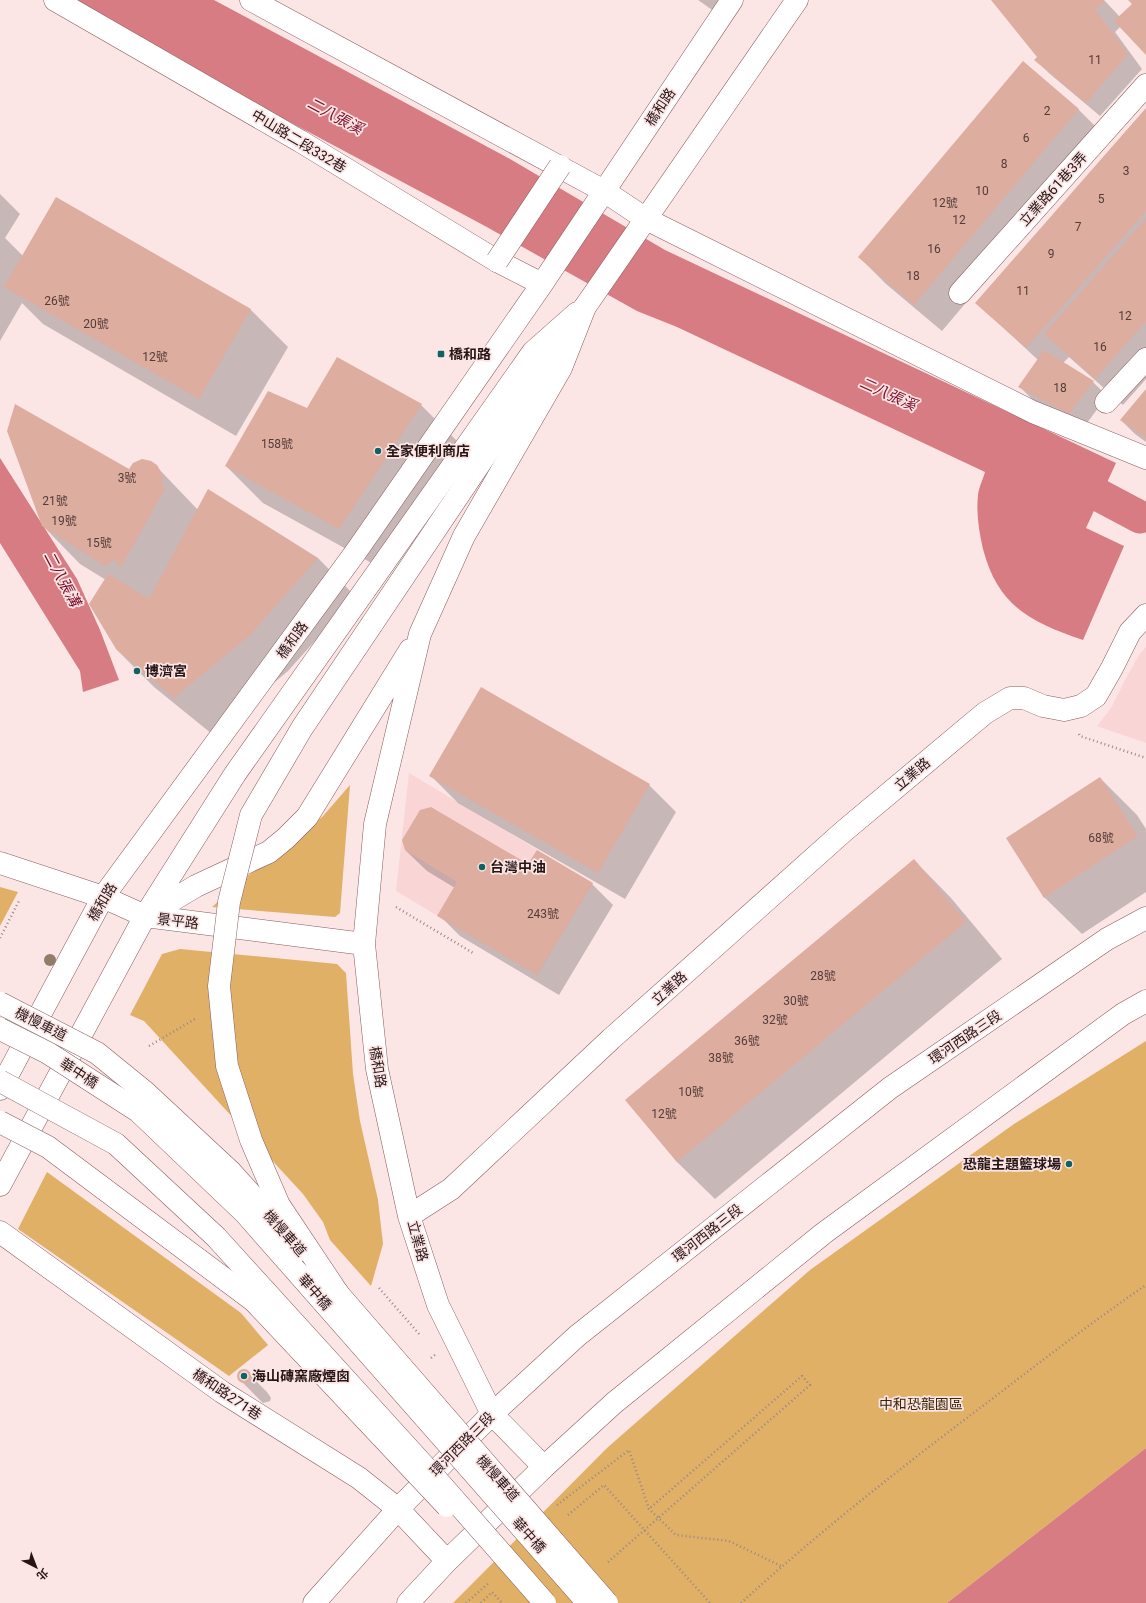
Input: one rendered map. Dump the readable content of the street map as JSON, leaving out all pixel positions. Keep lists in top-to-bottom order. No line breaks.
{"streets":{"street":["橋和路","中山路二段332巷","立業路61巷3弄","立業路","景平路","機慢車道","環河西路三段","華中橋","橋和路271巷"]},"crossings":[["橋和路","中山路二段332巷"],["橋和路","立業路"],["橋和路","景平路"],["立業路","環河西路三段"],["環河西路三段","橋和路271巷"]],"water":["二八張溪","二八張溝"],"parks":["中和恐龍園區"],"places":{"transit":["橋和路"],"other":["全家便利商店","博濟宮","台灣中油","恐龍主題籃球場","海山磚窯廠煙囪"]},"house_numbers":["11","2","6","8","3","10","5","12號","12","7","16","9","18","11","26號","12","20號","16","12號","18","158號","3號","21號","19號","15號","68號","243號","28號","30號","32號","36號","38號","10號","12號"],"north":"bottom right"}
